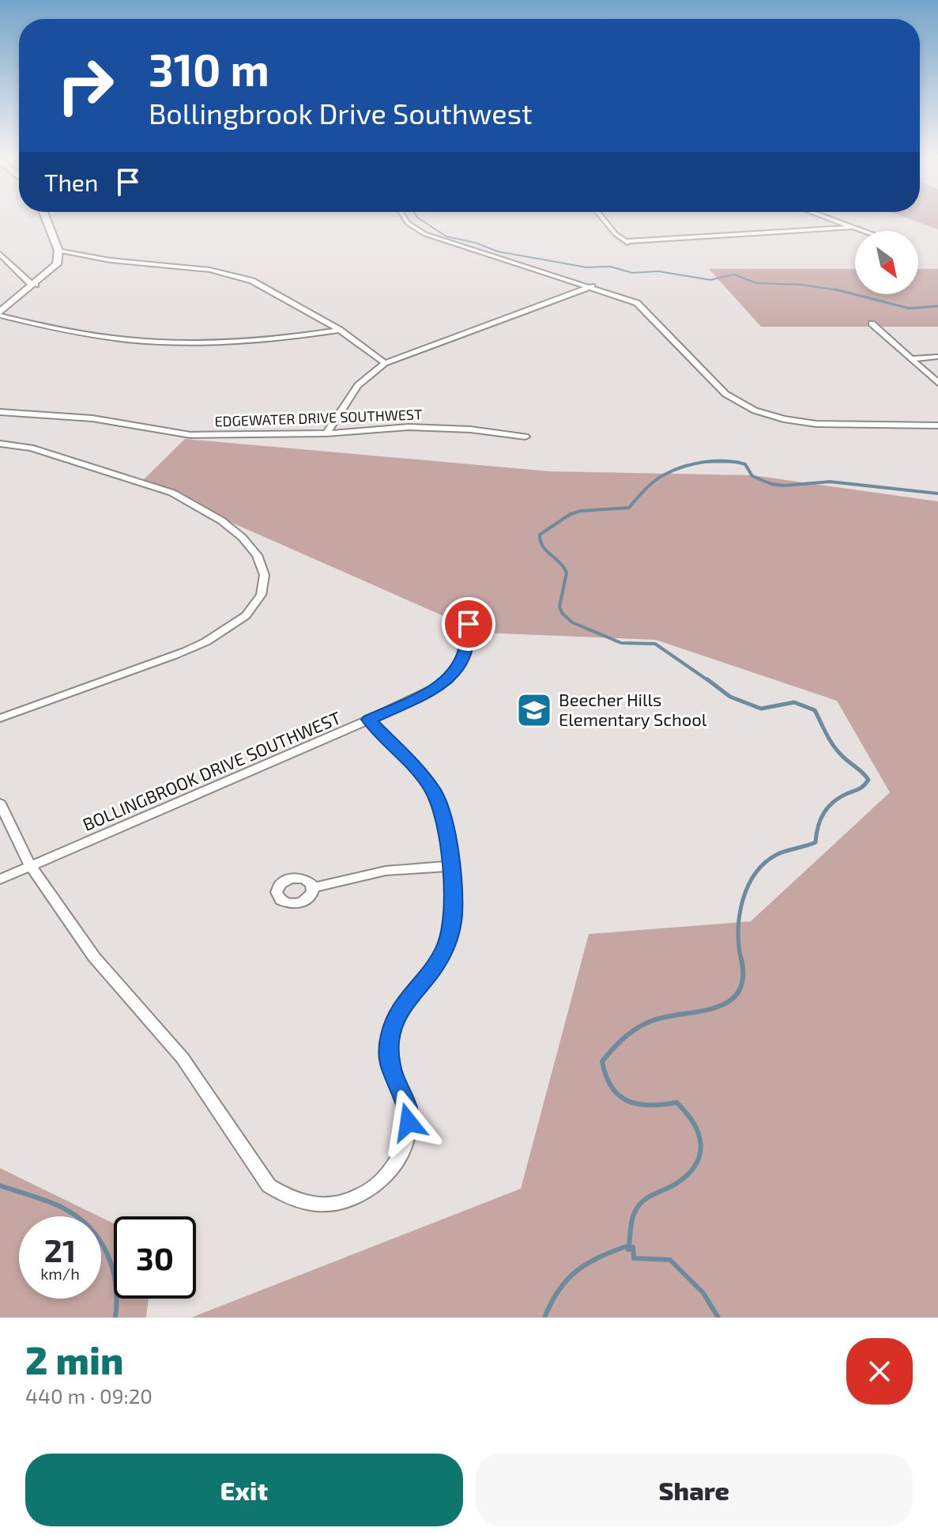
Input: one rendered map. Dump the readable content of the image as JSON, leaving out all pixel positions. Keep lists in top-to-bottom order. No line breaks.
{"streets":{"street":["EDGEWATER DRIVE SOUTHWEST","BOLLINGBROOK DRIVE SOUTHWEST"]},"places":{"school or university":["Beecher Hills Elementary School"]},"north":"bottom right","page":{"turn":["310 m","Bollingbrook Drive Southwest"],"then":"Then","speed":"21 km/h","limit":"30","heading":["2 min","440 m · 09:20"],"buttons":["Exit","Share"]}}
